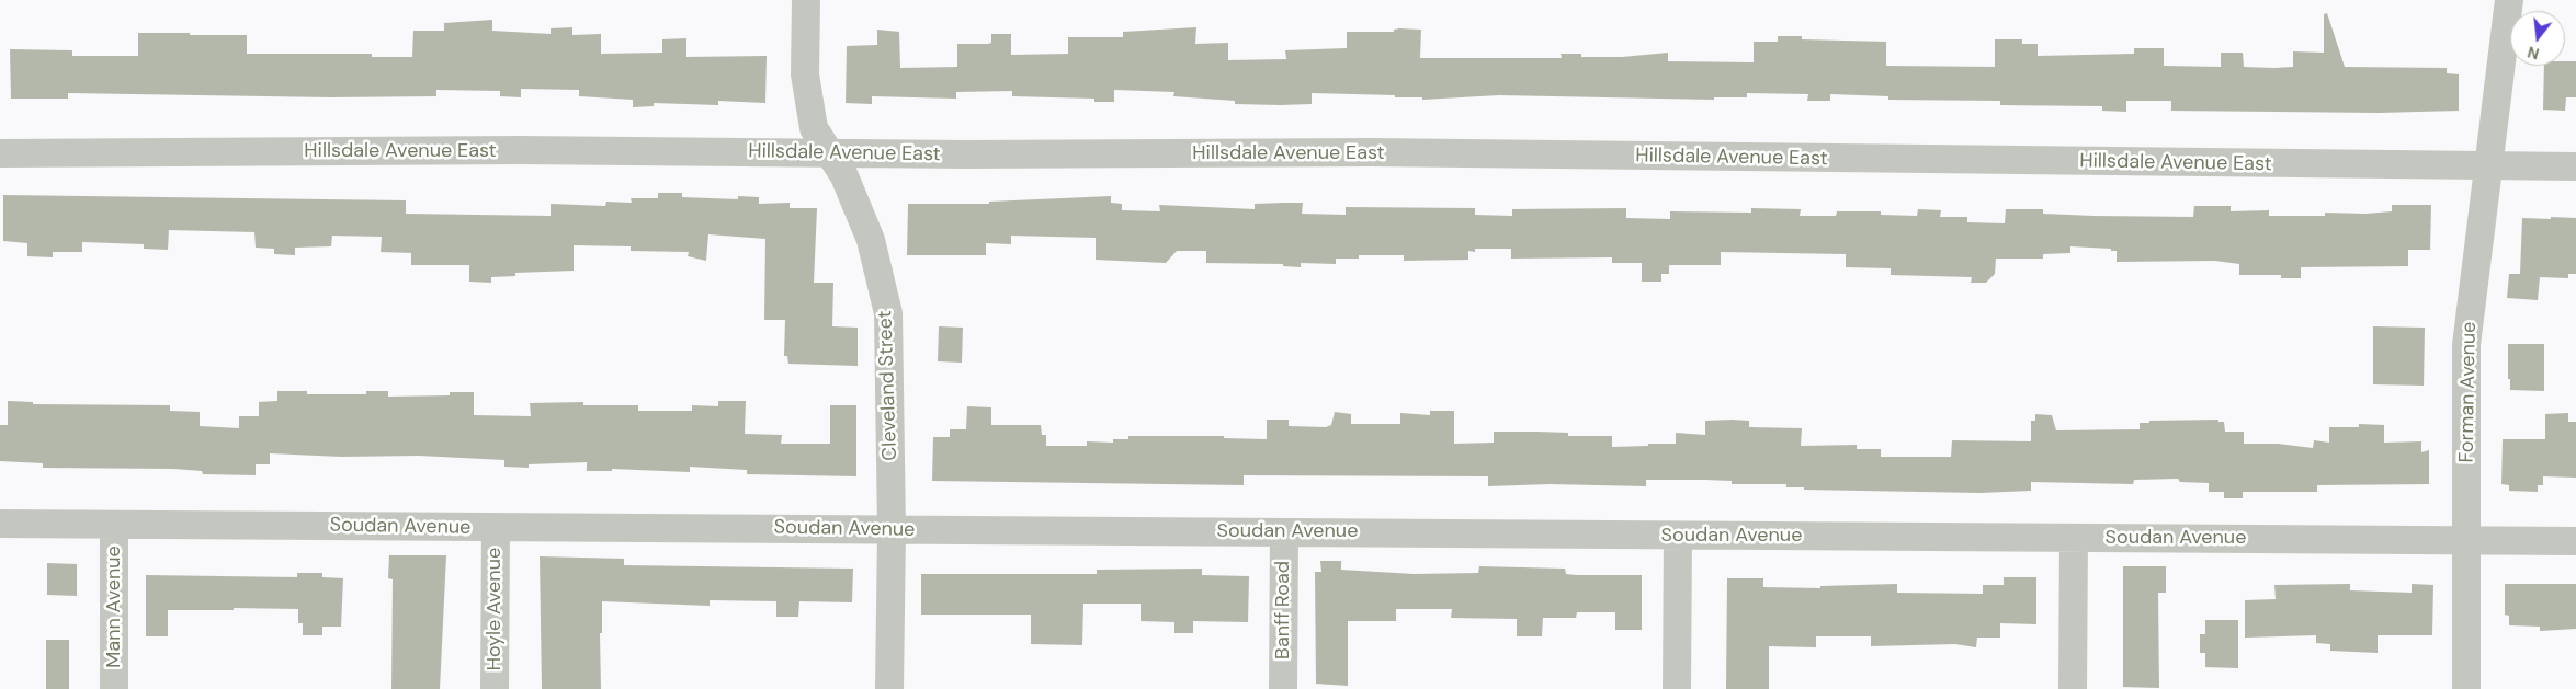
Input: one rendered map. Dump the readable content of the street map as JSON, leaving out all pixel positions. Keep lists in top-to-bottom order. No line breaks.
{"streets":{"street":["Hillsdale Avenue East","Cleveland Street","Forman Avenue","Soudan Avenue","Mann Avenue","Hoyle Avenue","Banff Road"]},"crossings":[["Hillsdale Avenue East","Cleveland Street"],["Hillsdale Avenue East","Forman Avenue"],["Cleveland Street","Soudan Avenue"],["Forman Avenue","Soudan Avenue"],["Soudan Avenue","Mann Avenue"],["Soudan Avenue","Hoyle Avenue"],["Soudan Avenue","Banff Road"]],"north":"bottom"}
